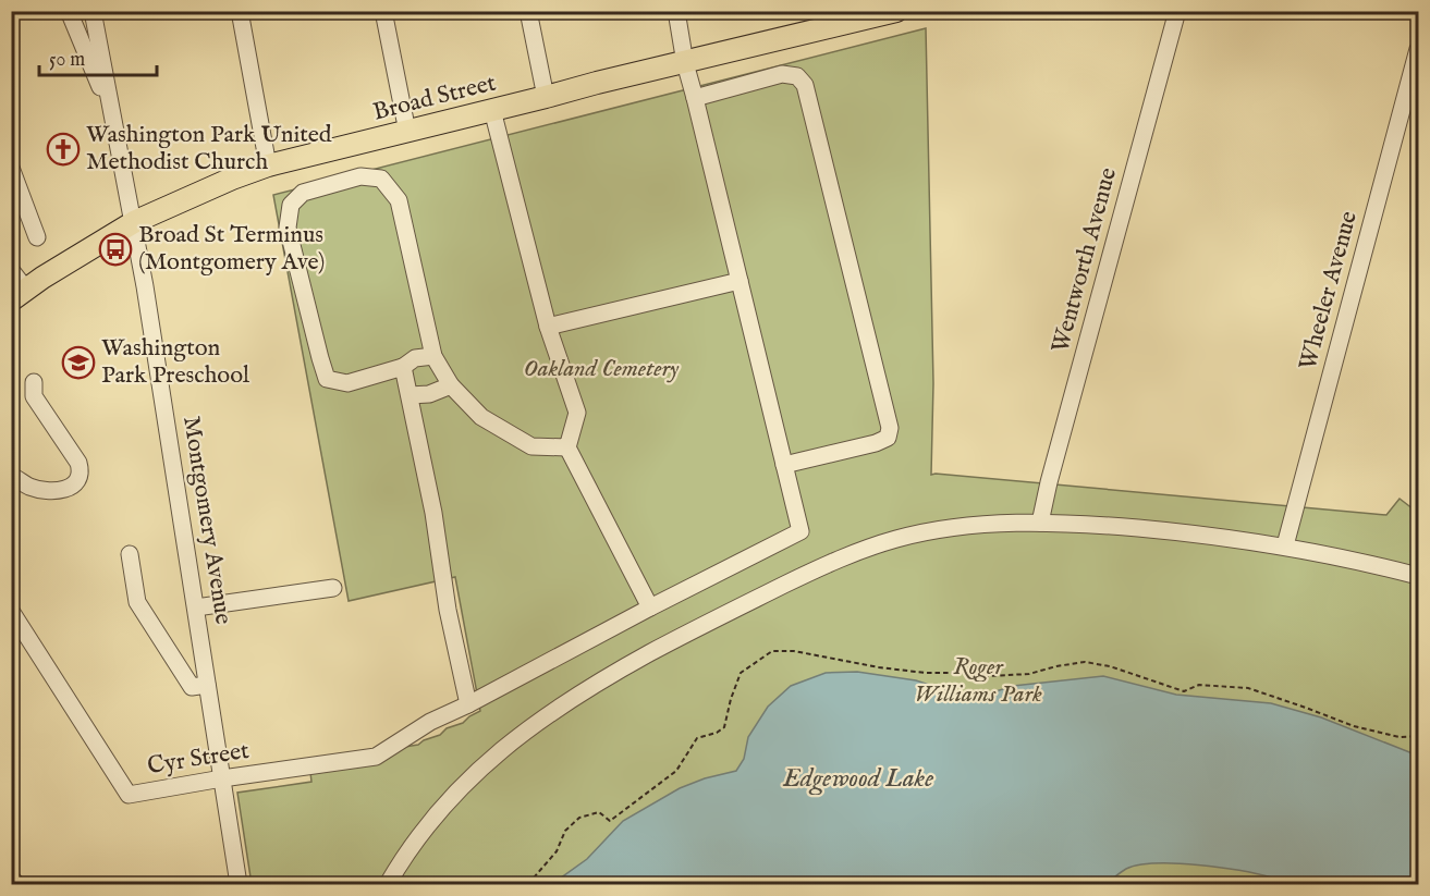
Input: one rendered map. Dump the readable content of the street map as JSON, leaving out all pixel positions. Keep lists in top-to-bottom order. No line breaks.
{"streets":{"main road":["Broad Street"],"street":["Wentworth Avenue","Wheeler Avenue","Montgomery Avenue","Cyr Street"]},"crossings":[["Broad Street","Montgomery Avenue"],["Montgomery Avenue","Cyr Street"]],"water":["Edgewood Lake"],"parks":["Oakland Cemetery","Roger Williams Park"],"places":{"church":["Washington Park United Methodist Church"],"bus stop":["Broad St Terminus (Montgomery Ave)"],"school or university":["Washington Park Preschool"]},"scale_bar":"50 m"}
